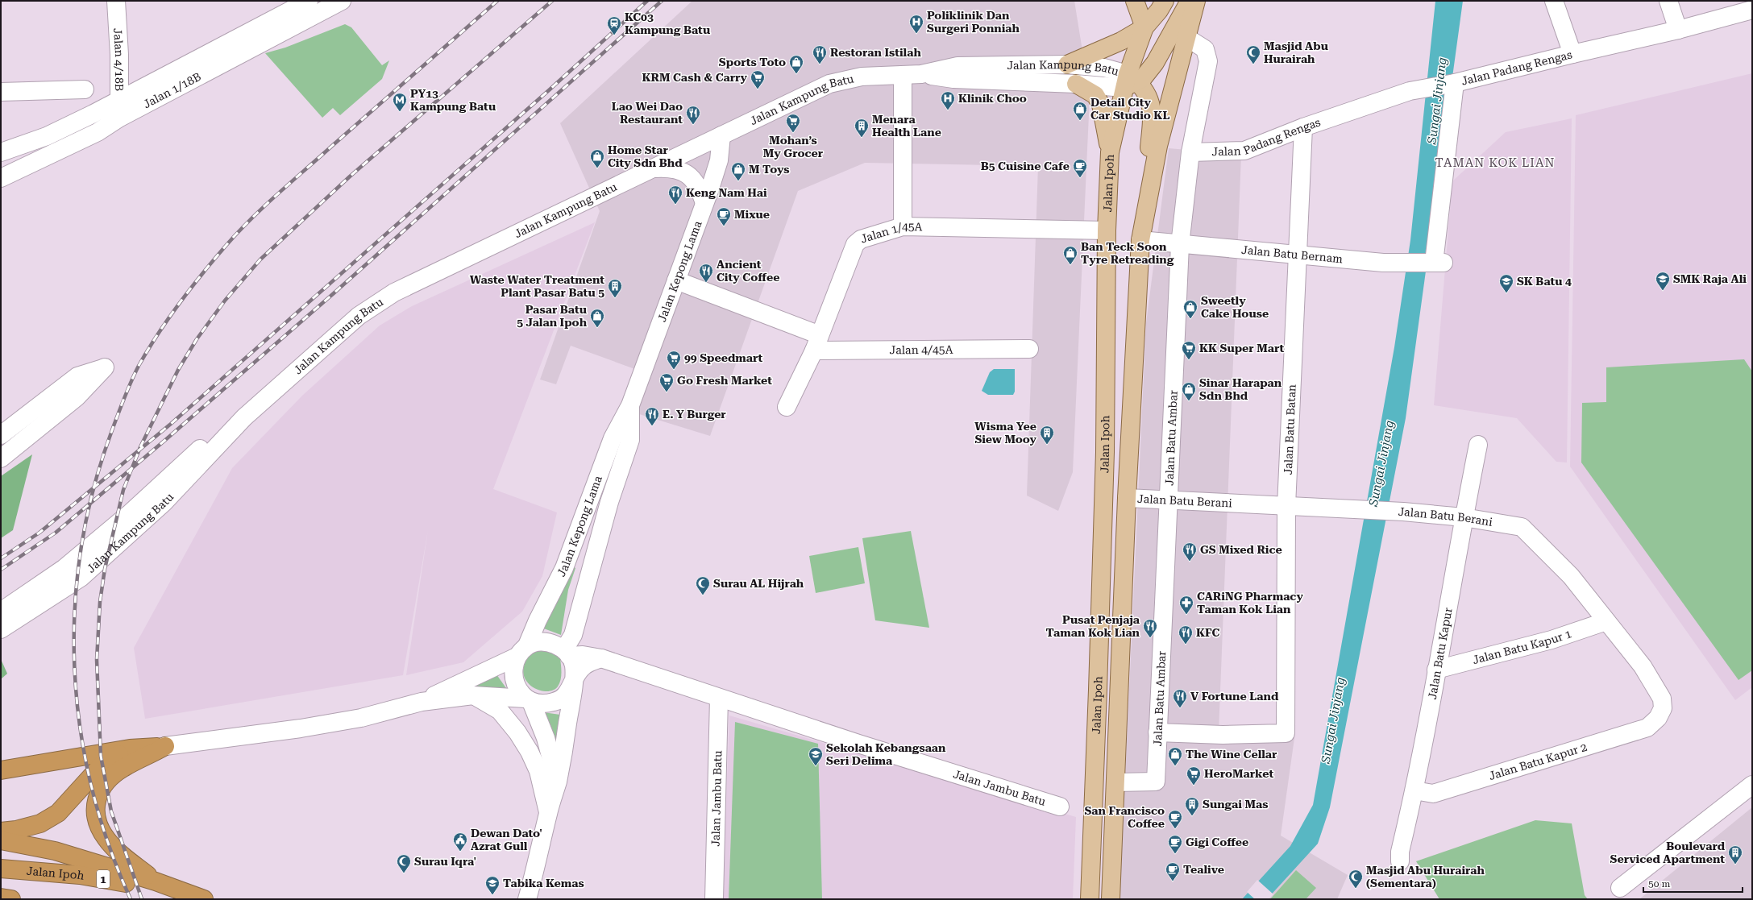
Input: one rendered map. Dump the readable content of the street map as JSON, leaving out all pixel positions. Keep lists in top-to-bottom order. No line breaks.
{"streets":{"highway":["Jalan Ipoh","1"],"street":["Jalan 4/18B","Jalan Padang Rengas","Jalan Kampung Batu","Jalan 1/18B","Jalan 1/45A","Jalan Batu Bernam","Jalan Kepong Lama","Jalan 4/45A","Jalan Batu Batan","Jalan Batu Ambar","Jalan Batu Berani","Jalan Batu Kapur 1","Jalan Batu Kapur","Jalan Batu Kapur 2","Jalan Jambu Batu"]},"crossings":[["Jalan 4/18B","Jalan 1/18B"],["Jalan Padang Rengas","Jalan Batu Bernam"],["Jalan Padang Rengas","Jalan Batu Batan"],["Jalan Padang Rengas","Jalan Batu Ambar"],["Jalan Kampung Batu","Jalan Ipoh"],["Jalan Kampung Batu","Jalan Kepong Lama"],["Jalan Ipoh","Jalan 1/45A"],["Jalan Ipoh","Jalan Batu Bernam"],["Jalan Ipoh","Jalan Batu Ambar"],["Jalan Ipoh","Jalan Batu Berani"],["Jalan 1/45A","Jalan 4/45A"],["Jalan Batu Bernam","Jalan Batu Batan"],["Jalan Batu Bernam","Jalan Batu Ambar"],["Jalan Kepong Lama","Jalan Jambu Batu"],["Jalan Batu Batan","Jalan Batu Ambar"],["Jalan Batu Batan","Jalan Batu Berani"],["Jalan Batu Ambar","Jalan Batu Berani"],["Jalan Batu Berani","Jalan Batu Kapur 1"],["Jalan Batu Berani","Jalan Batu Kapur"],["Jalan Batu Berani","Jalan Batu Kapur 2"],["Jalan Batu Kapur 1","Jalan Batu Kapur"],["Jalan Batu Kapur","Jalan Batu Kapur 2"]],"districts":["TAMAN KOK LIAN"],"water":["Sungai Jinjang"],"places":{"hospital":["Poliklinik Dan Surgeri Ponniah","Klinik Choo"],"station":["KC03 Kampung Batu"],"restaurant":["Restoran Istilah","Lao Wei Dao Restaurant","Keng Nam Hai","Ancient City Coffee","E. Y Burger","GS Mixed Rice","Pusat Penjaja Taman Kok Lian","KFC","V Fortune Land"],"mosque":["Masjid Abu Hurairah","Surau AL Hijrah","Surau Iqra'","Masjid Abu Hurairah (Sementara)"],"shop":["Sports Toto","Detail City Car Studio KL","Home Star City Sdn Bhd","M Toys","Ban Teck Soon Tyre Retreading","Sweetly Cake House","Pasar Batu 5 Jalan Ipoh","Sinar Harapan Sdn Bhd","The Wine Cellar"],"supermarket":["KRM Cash & Carry","Mohan’s My Grocer","KK Super Mart","99 Speedmart","Go Fresh Market","HeroMarket"],"metro station":["PY13 Kampung Batu"],"building":["Menara Health Lane","Waste Water Treatment Plant Pasar Batu 5","Wisma Yee Siew Mooy","Sungai Mas","Boulevard Serviced Apartment"],"cafe":["B5 Cuisine Cafe","Mixue","San Francisco Coffee","Gigi Coffee","Tealive"],"school or university":["SMK Raja Ali","SK Batu 4","Sekolah Kebangsaan Seri Delima","Tabika Kemas"],"pharmacy":["CARiNG Pharmacy Taman Kok Lian"],"public building":["Dewan Dato' Azrat Gull"]},"scale_bar":"50 m"}
